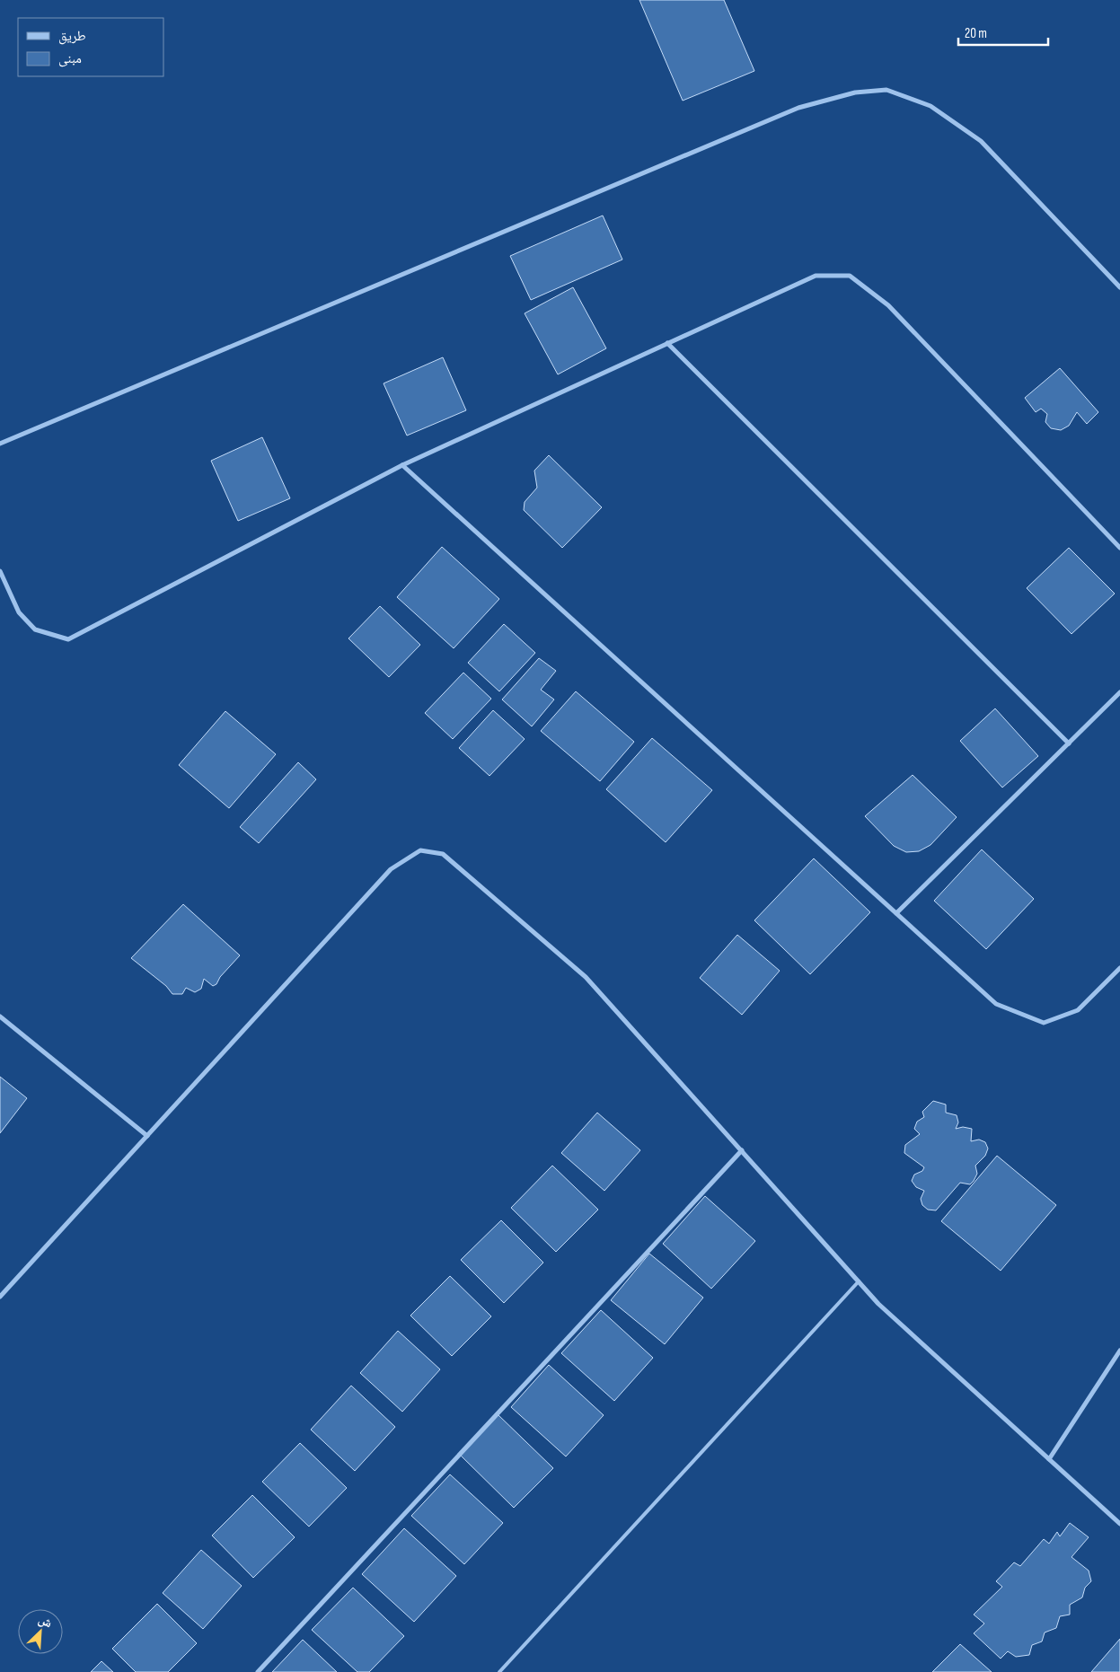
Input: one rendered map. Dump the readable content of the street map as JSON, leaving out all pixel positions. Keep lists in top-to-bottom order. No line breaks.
{"legend":["طريق","مبنى"],"scale_bar":"20 m","north":"top right"}
